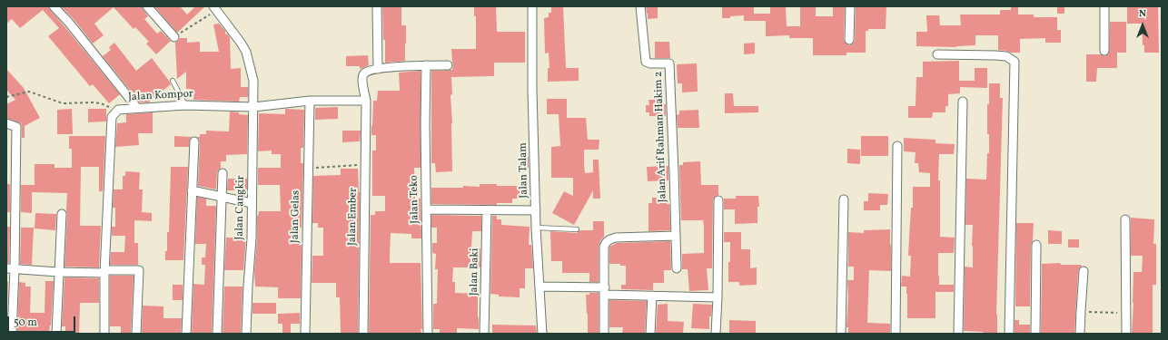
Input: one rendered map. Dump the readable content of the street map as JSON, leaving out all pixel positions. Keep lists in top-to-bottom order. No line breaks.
{"streets":{"street":["Jalan Kompor","Jalan Arif Rahman Hakim 2","Jalan Talam","Jalan Teko","Jalan Cangkir","Jalan Gelas","Jalan Ember","Jalan Baki"]},"crossings":[["Jalan Kompor","Jalan Cangkir"],["Jalan Kompor","Jalan Gelas"],["Jalan Kompor","Jalan Ember"]],"scale_bar":"50 m","north":"top"}
